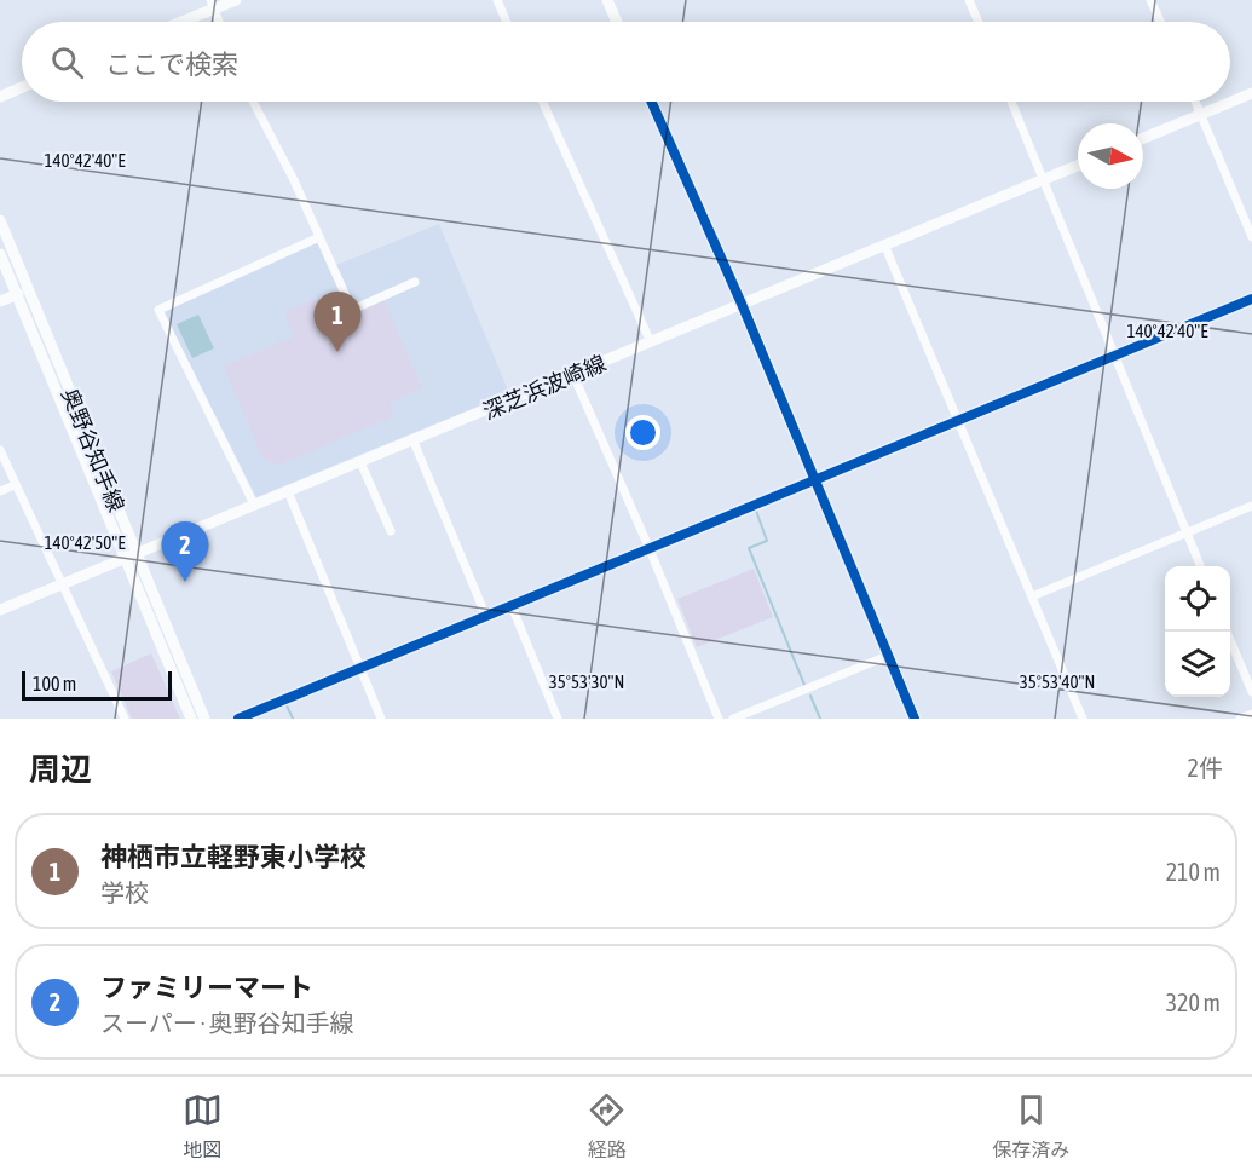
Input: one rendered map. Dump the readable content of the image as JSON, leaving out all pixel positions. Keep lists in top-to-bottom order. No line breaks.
{"streets":{"main road":["深芝浜波崎線","奥野谷知手線"]},"crossings":[["深芝浜波崎線","奥野谷知手線"]],"scale_bar":"100 m","north":"right","page":{"search":"ここで検索","pins":["1","2"],"scale":"100 m","heading":["周辺","2件"],"list":[{"mark":"1","name":"神栖市立軽野東小学校","note":"学校","value":"210 m"},{"mark":"2","name":"ファミリーマート","note":"スーパー · 奥野谷知手線","value":"320 m"}],"nav":["地図","経路","保存済み"]},"coordinates":["140°42'40\"E","140°42'50\"E","35°53'30\"N","35°53'40\"N"]}
